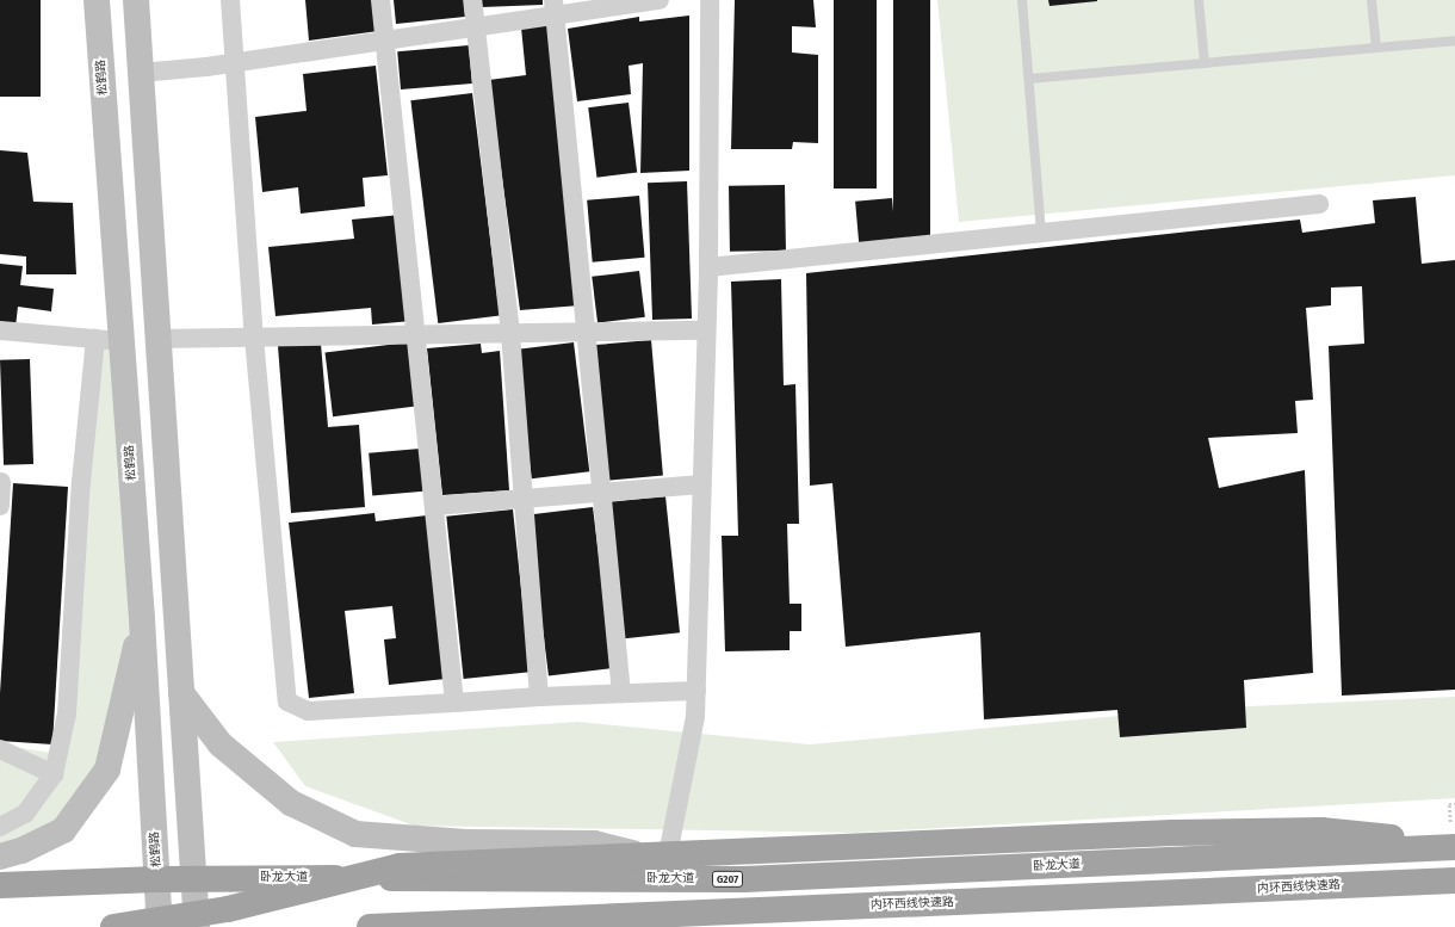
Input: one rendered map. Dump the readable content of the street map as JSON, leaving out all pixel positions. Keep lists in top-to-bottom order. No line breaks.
{"streets":{"highway":["卧龙大道","G207","内环西线快速路"],"main road":["松鹤路"]},"crossings":[["松鹤路","卧龙大道"]]}
